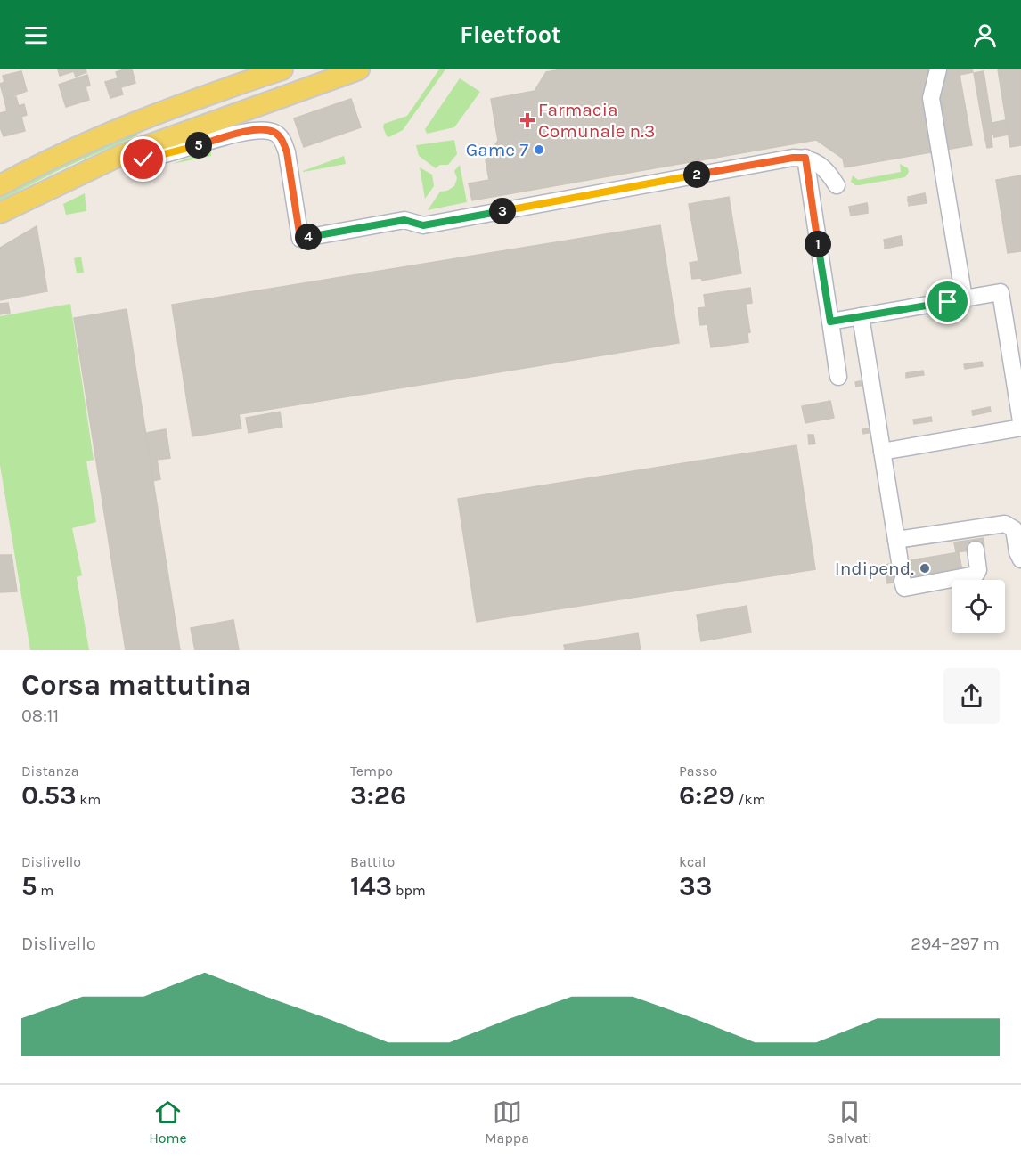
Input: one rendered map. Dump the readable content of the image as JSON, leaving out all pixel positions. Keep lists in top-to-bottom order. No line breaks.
{"places":{"health":["Farmacia Comunale n.3"],"other":["Game 7","Indipend."]},"page":{"header":"Fleetfoot","pins":["5","2","3","4","1"],"heading":["Corsa mattutina","08:11"],"stats":[["Distanza","0.53 km"],["Tempo","3:26"],["Passo","6:29 /km"],["Dislivello","5 m"],["Battito","143 bpm"],["kcal","33"]],"chart":["Dislivello","294–297 m"],"tabs":["Home","Mappa","Salvati"]}}
